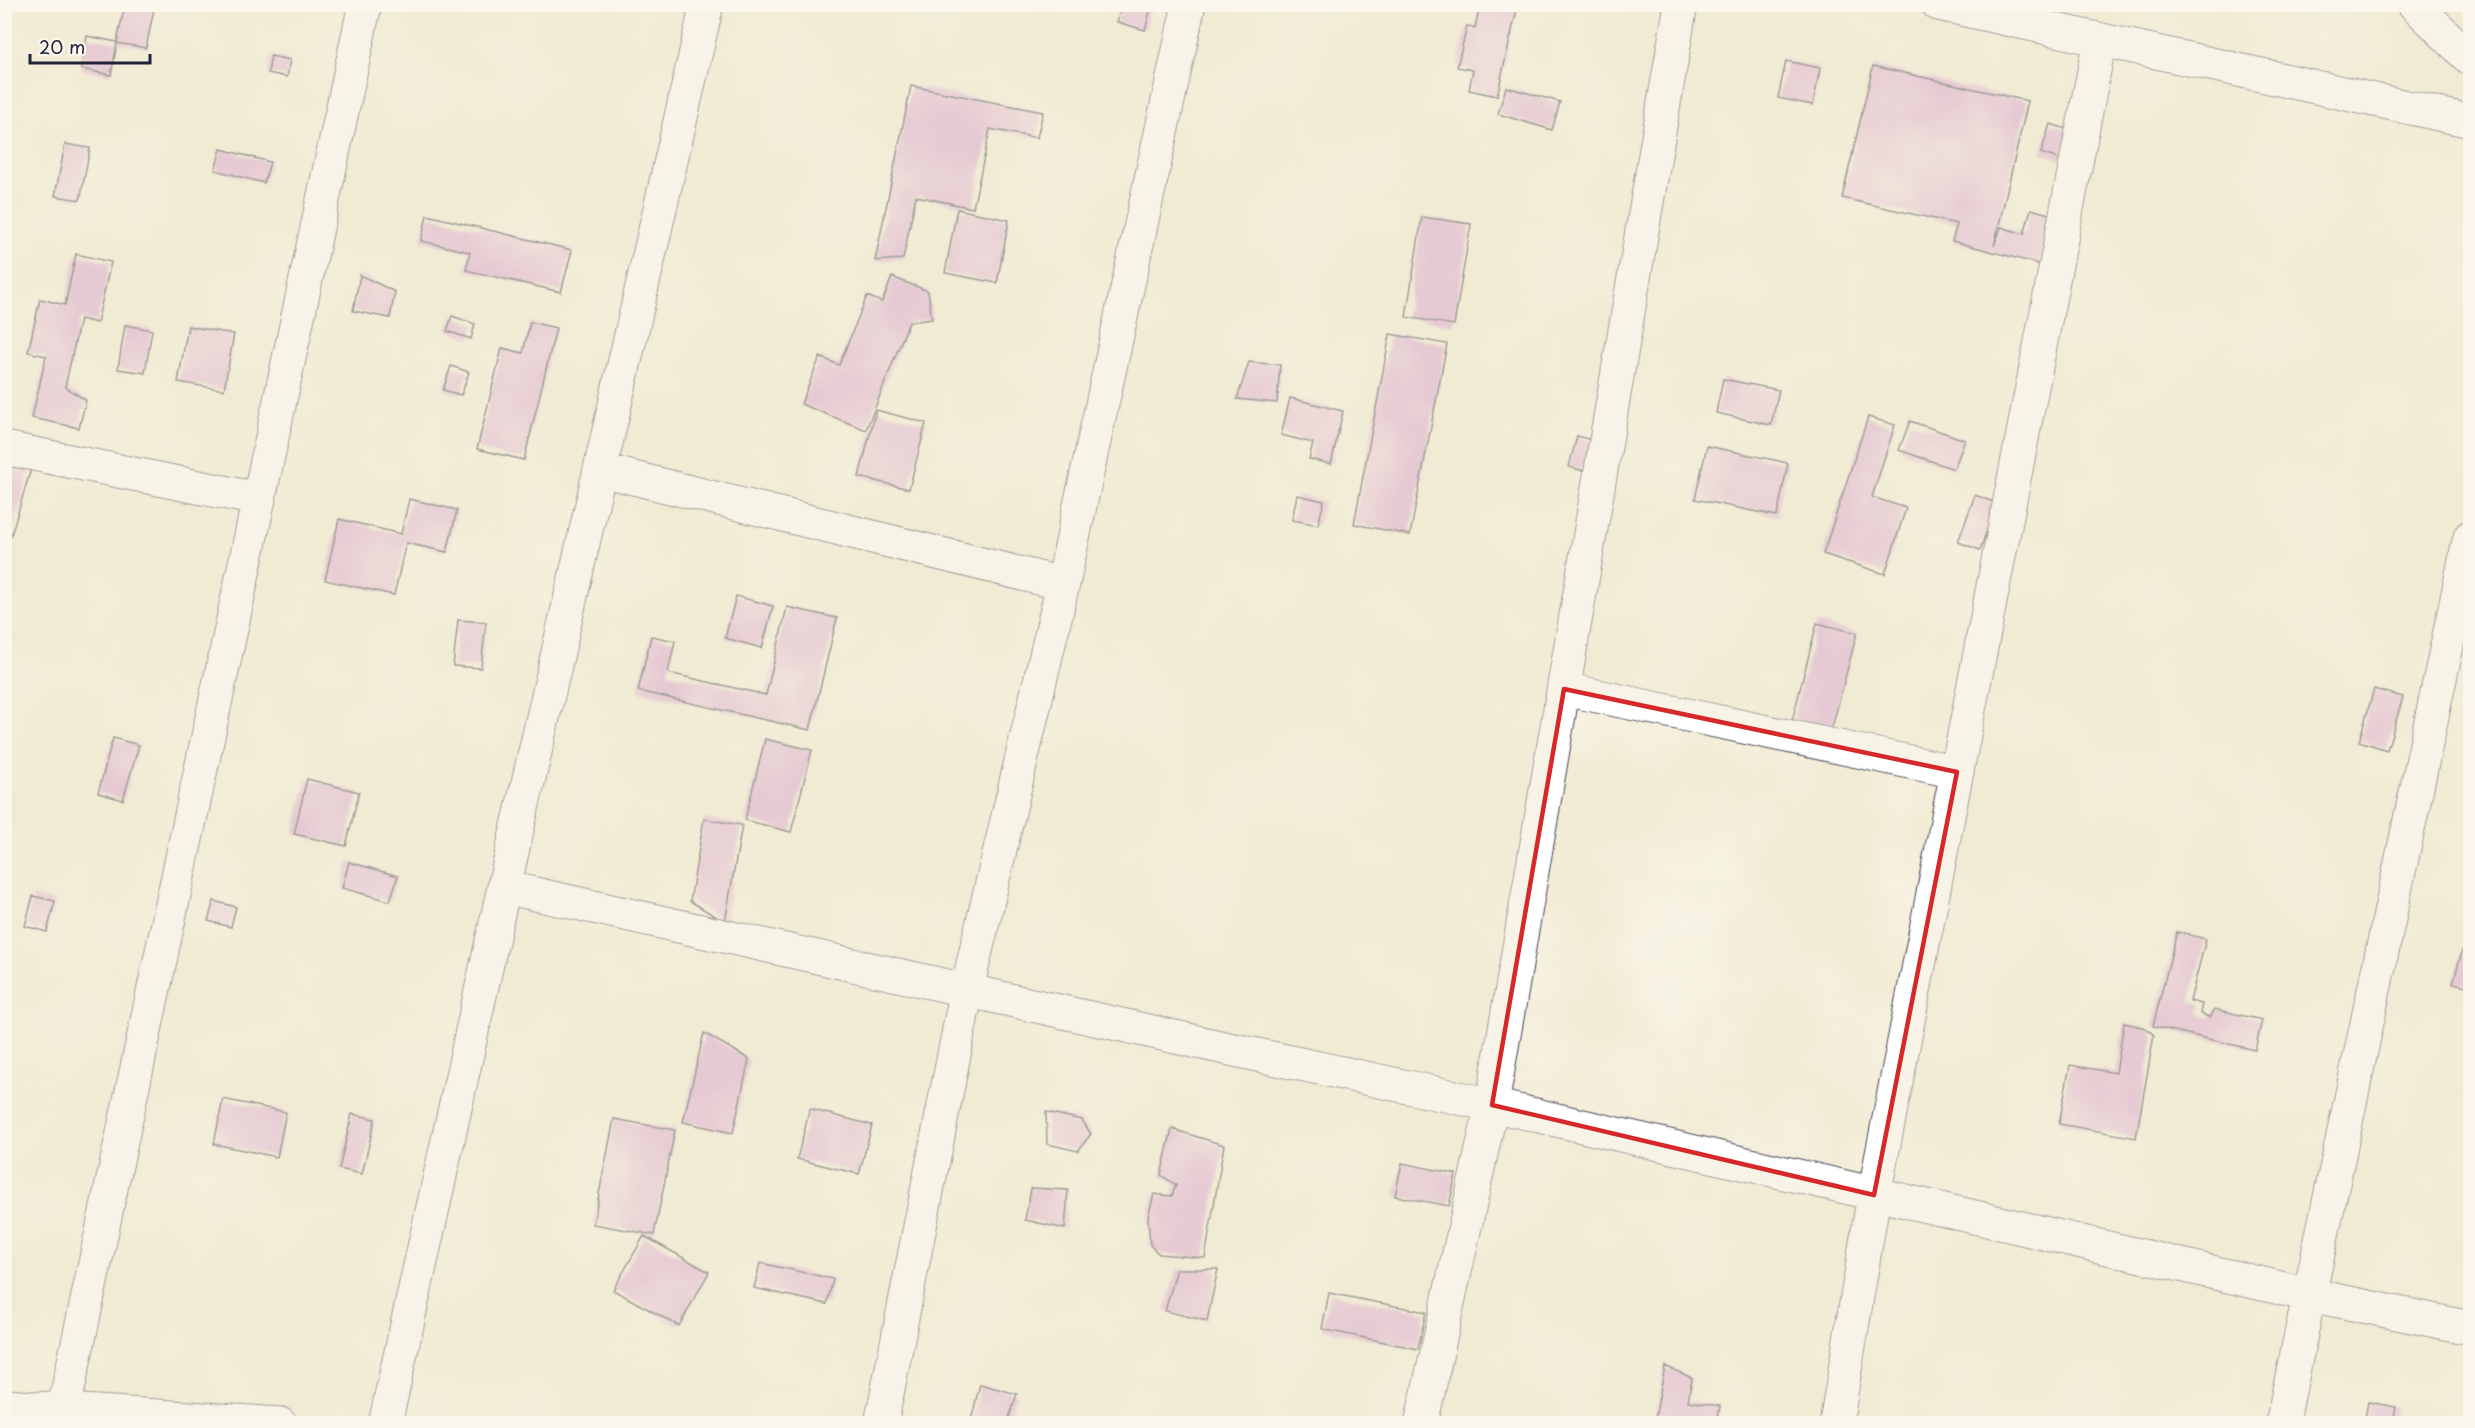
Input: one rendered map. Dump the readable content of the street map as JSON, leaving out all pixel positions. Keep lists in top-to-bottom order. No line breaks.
{"scale_bar":"20 m"}
